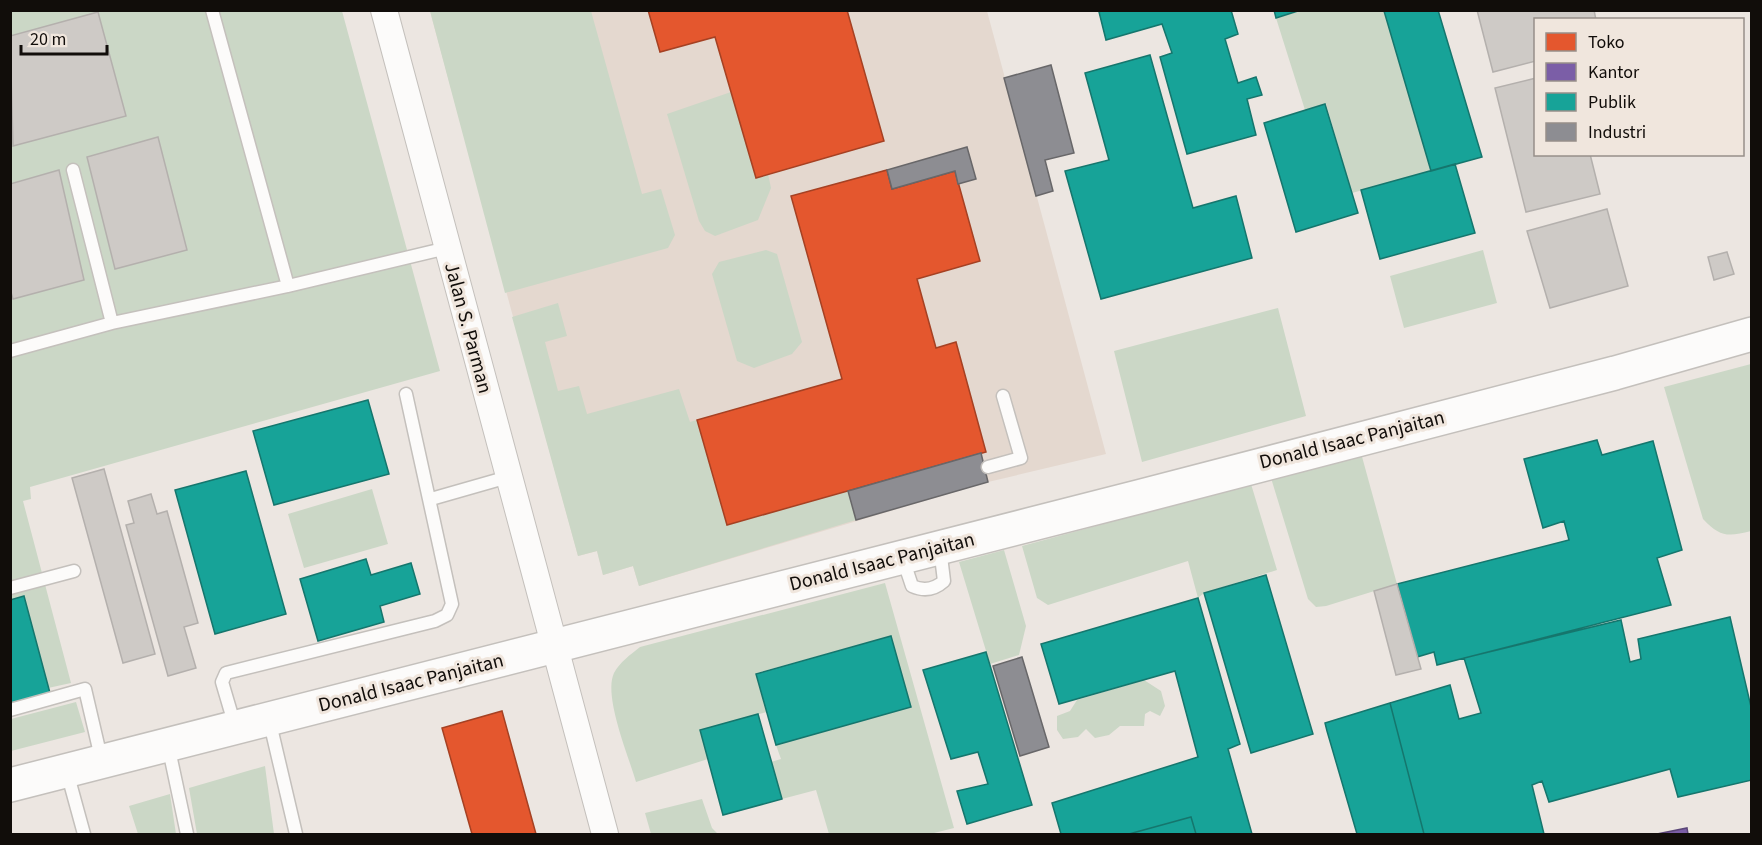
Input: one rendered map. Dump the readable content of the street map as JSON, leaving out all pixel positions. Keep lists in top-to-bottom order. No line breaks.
{"streets":{"street":["Jalan S. Parman","Donald Isaac Panjaitan"]},"crossings":[["Jalan S. Parman","Donald Isaac Panjaitan"]],"legend":["Toko","Kantor","Publik","Industri"],"scale_bar":"20 m"}
